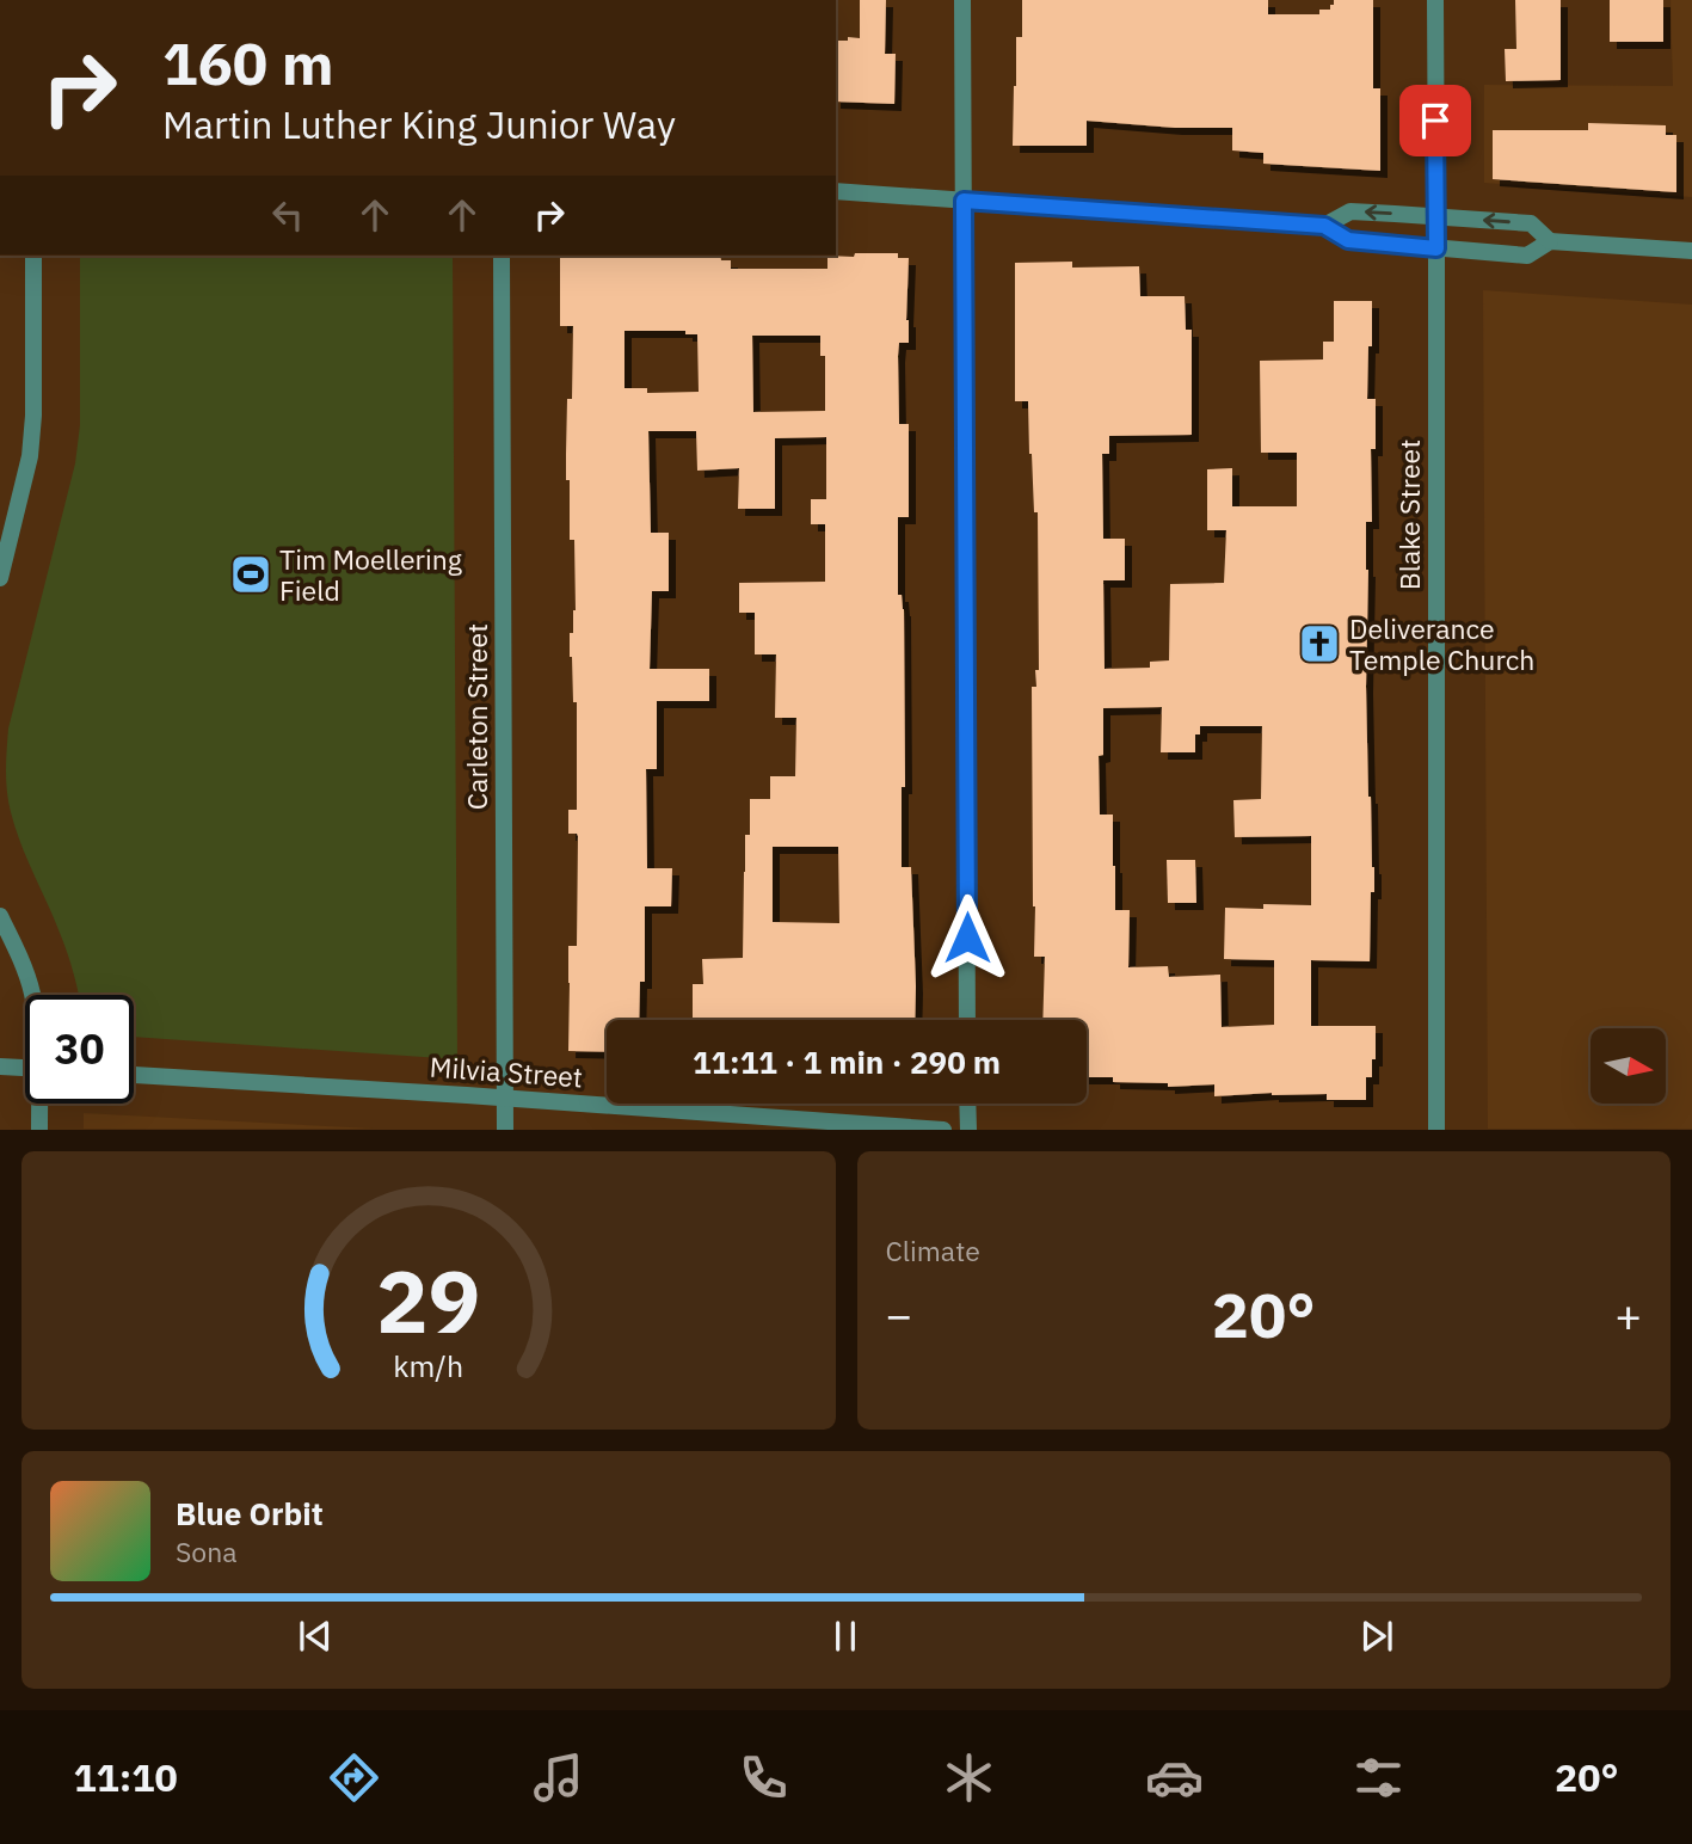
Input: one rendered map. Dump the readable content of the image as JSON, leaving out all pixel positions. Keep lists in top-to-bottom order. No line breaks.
{"streets":{"street":["Blake Street","Carleton Street","Milvia Street"]},"crossings":[["Carleton Street","Milvia Street"]],"places":{"sports":["Tim Moellering Field"],"church":["Deliverance Temple Church"]},"north":"right","page":{"turn":["160 m","Martin Luther King Junior Way"],"limit":"30","trip":"11:11 · 1 min · 290 m","tile":"Climate","heat":["−","20°","+"],"song":["Blue Orbit","Sona"],"tabs":["11:10","20°"],"gauge":["29","km/h"]}}
